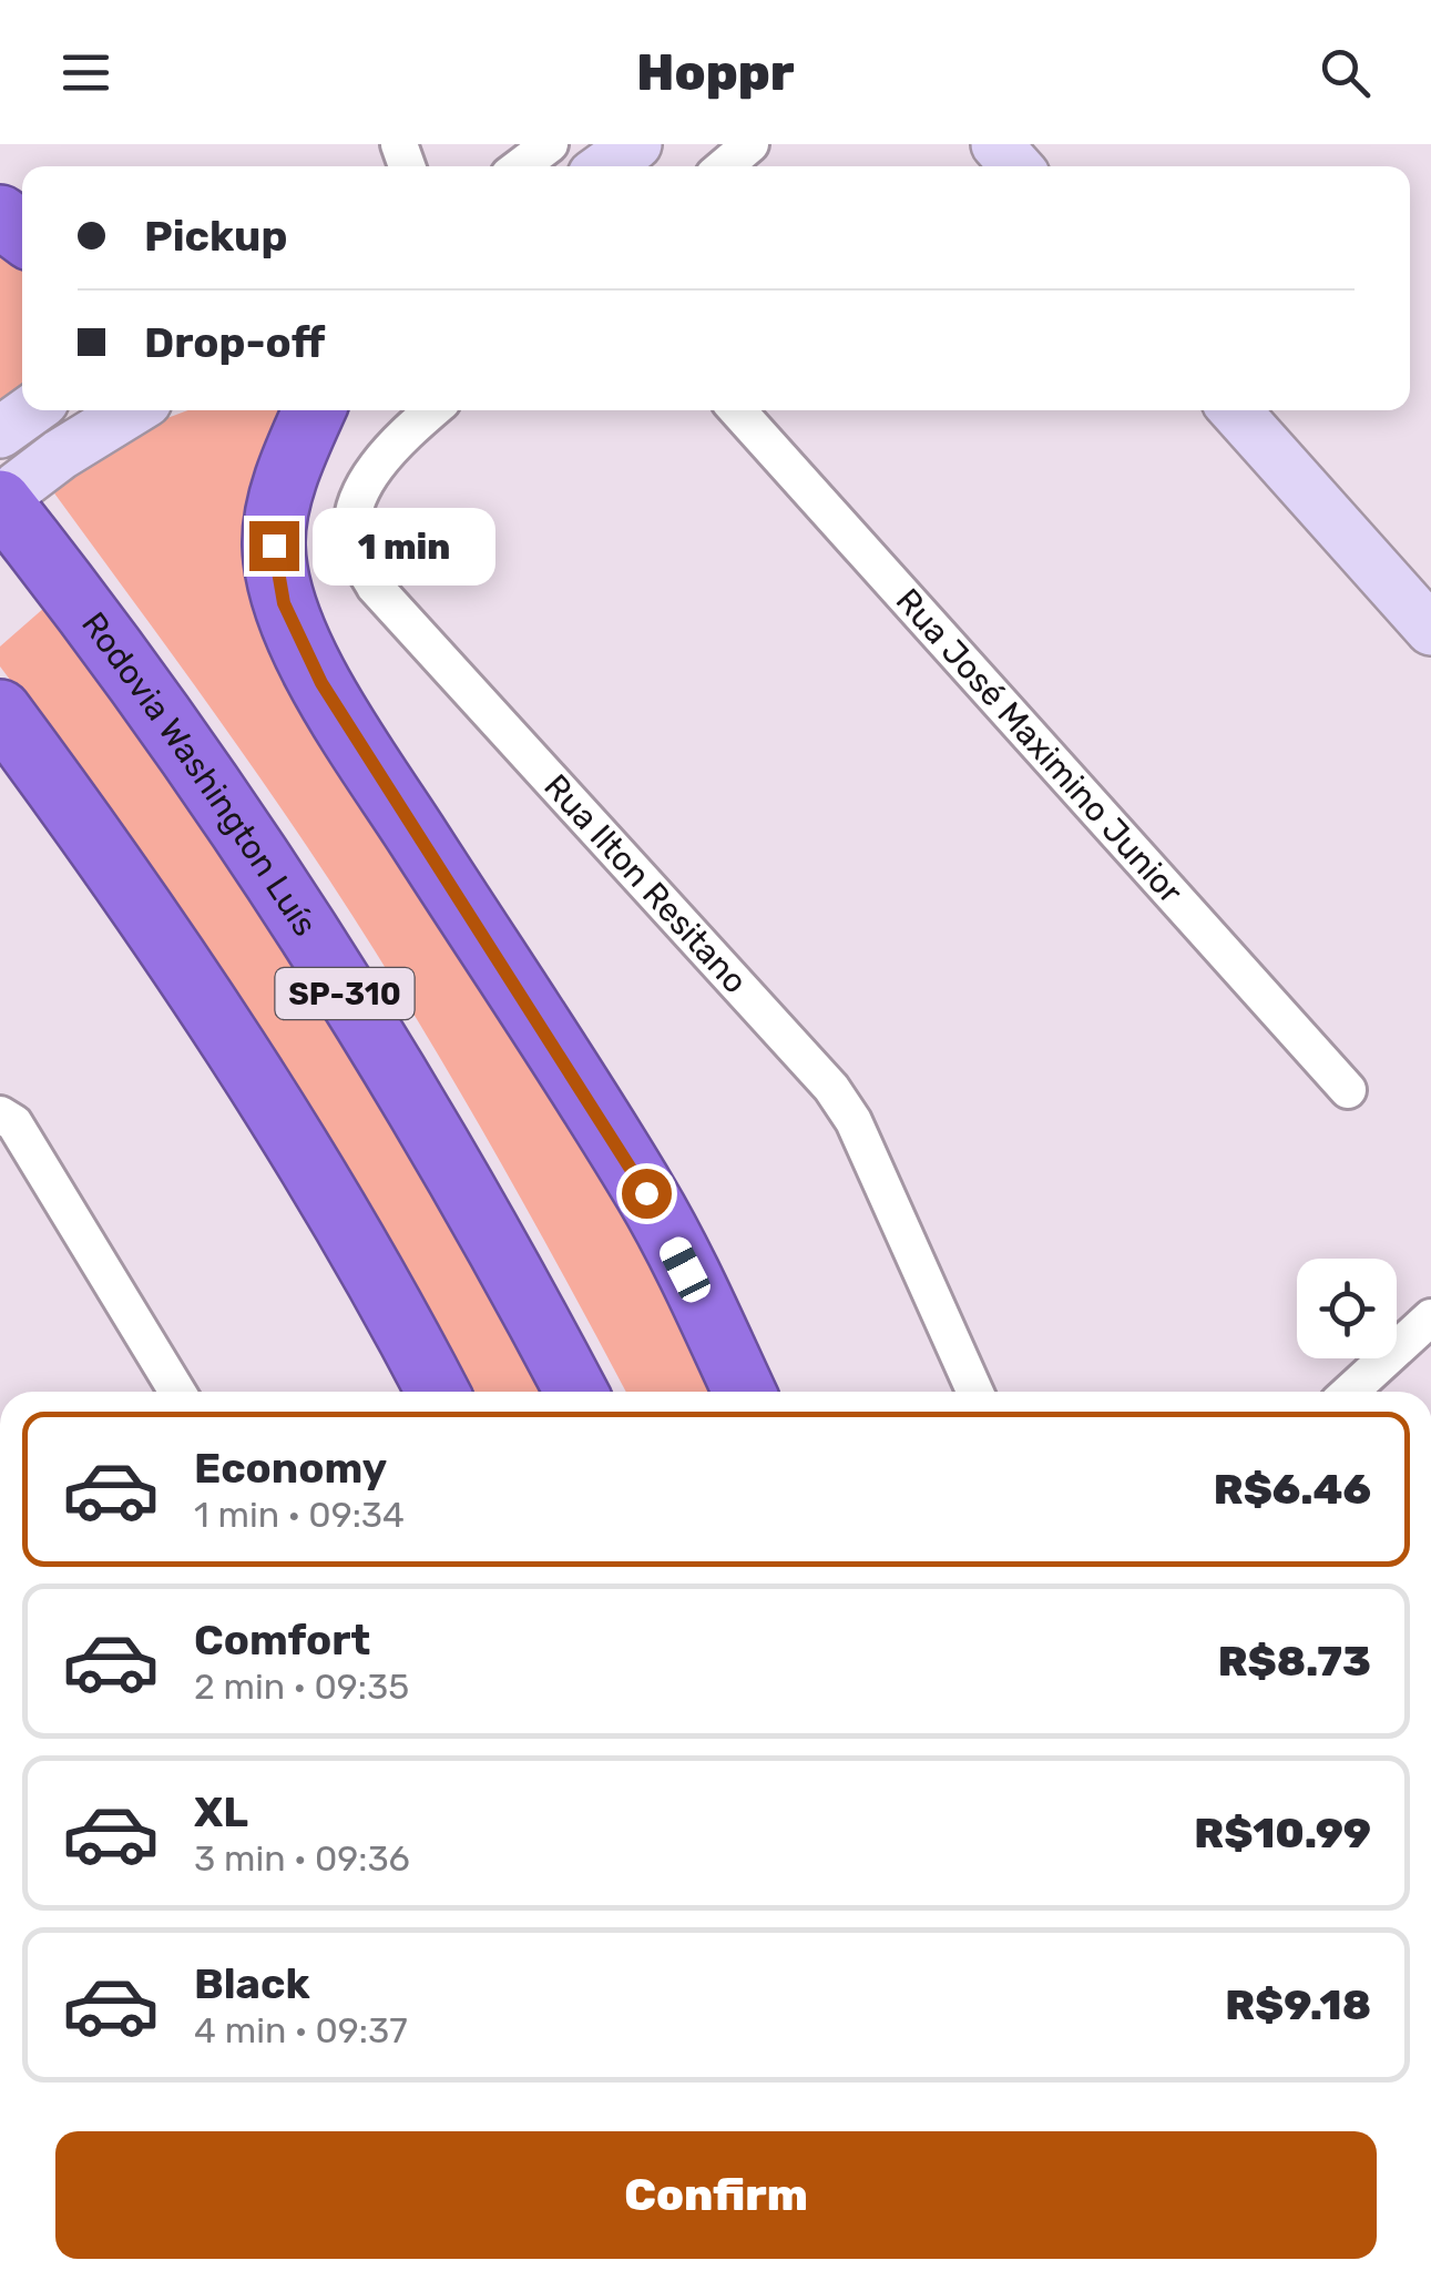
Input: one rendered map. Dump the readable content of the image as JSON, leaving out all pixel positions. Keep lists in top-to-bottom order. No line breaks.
{"streets":{"highway":["Rodovia Washington Luís","SP-310"],"street":["Rua José Maximino Junior","Rua Ilton Resitano"]},"page":{"header":"Hoppr","banner":["Pickup","Drop-off"],"bubble":"1 min","list":[{"name":"Economy","note":"1 min · 09:34","value":"R$6.46"},{"name":"Comfort","note":"2 min · 09:35","value":"R$8.73"},{"name":"XL","note":"3 min · 09:36","value":"R$10.99"},{"name":"Black","note":"4 min · 09:37","value":"R$9.18"}],"buttons":"Confirm"}}
